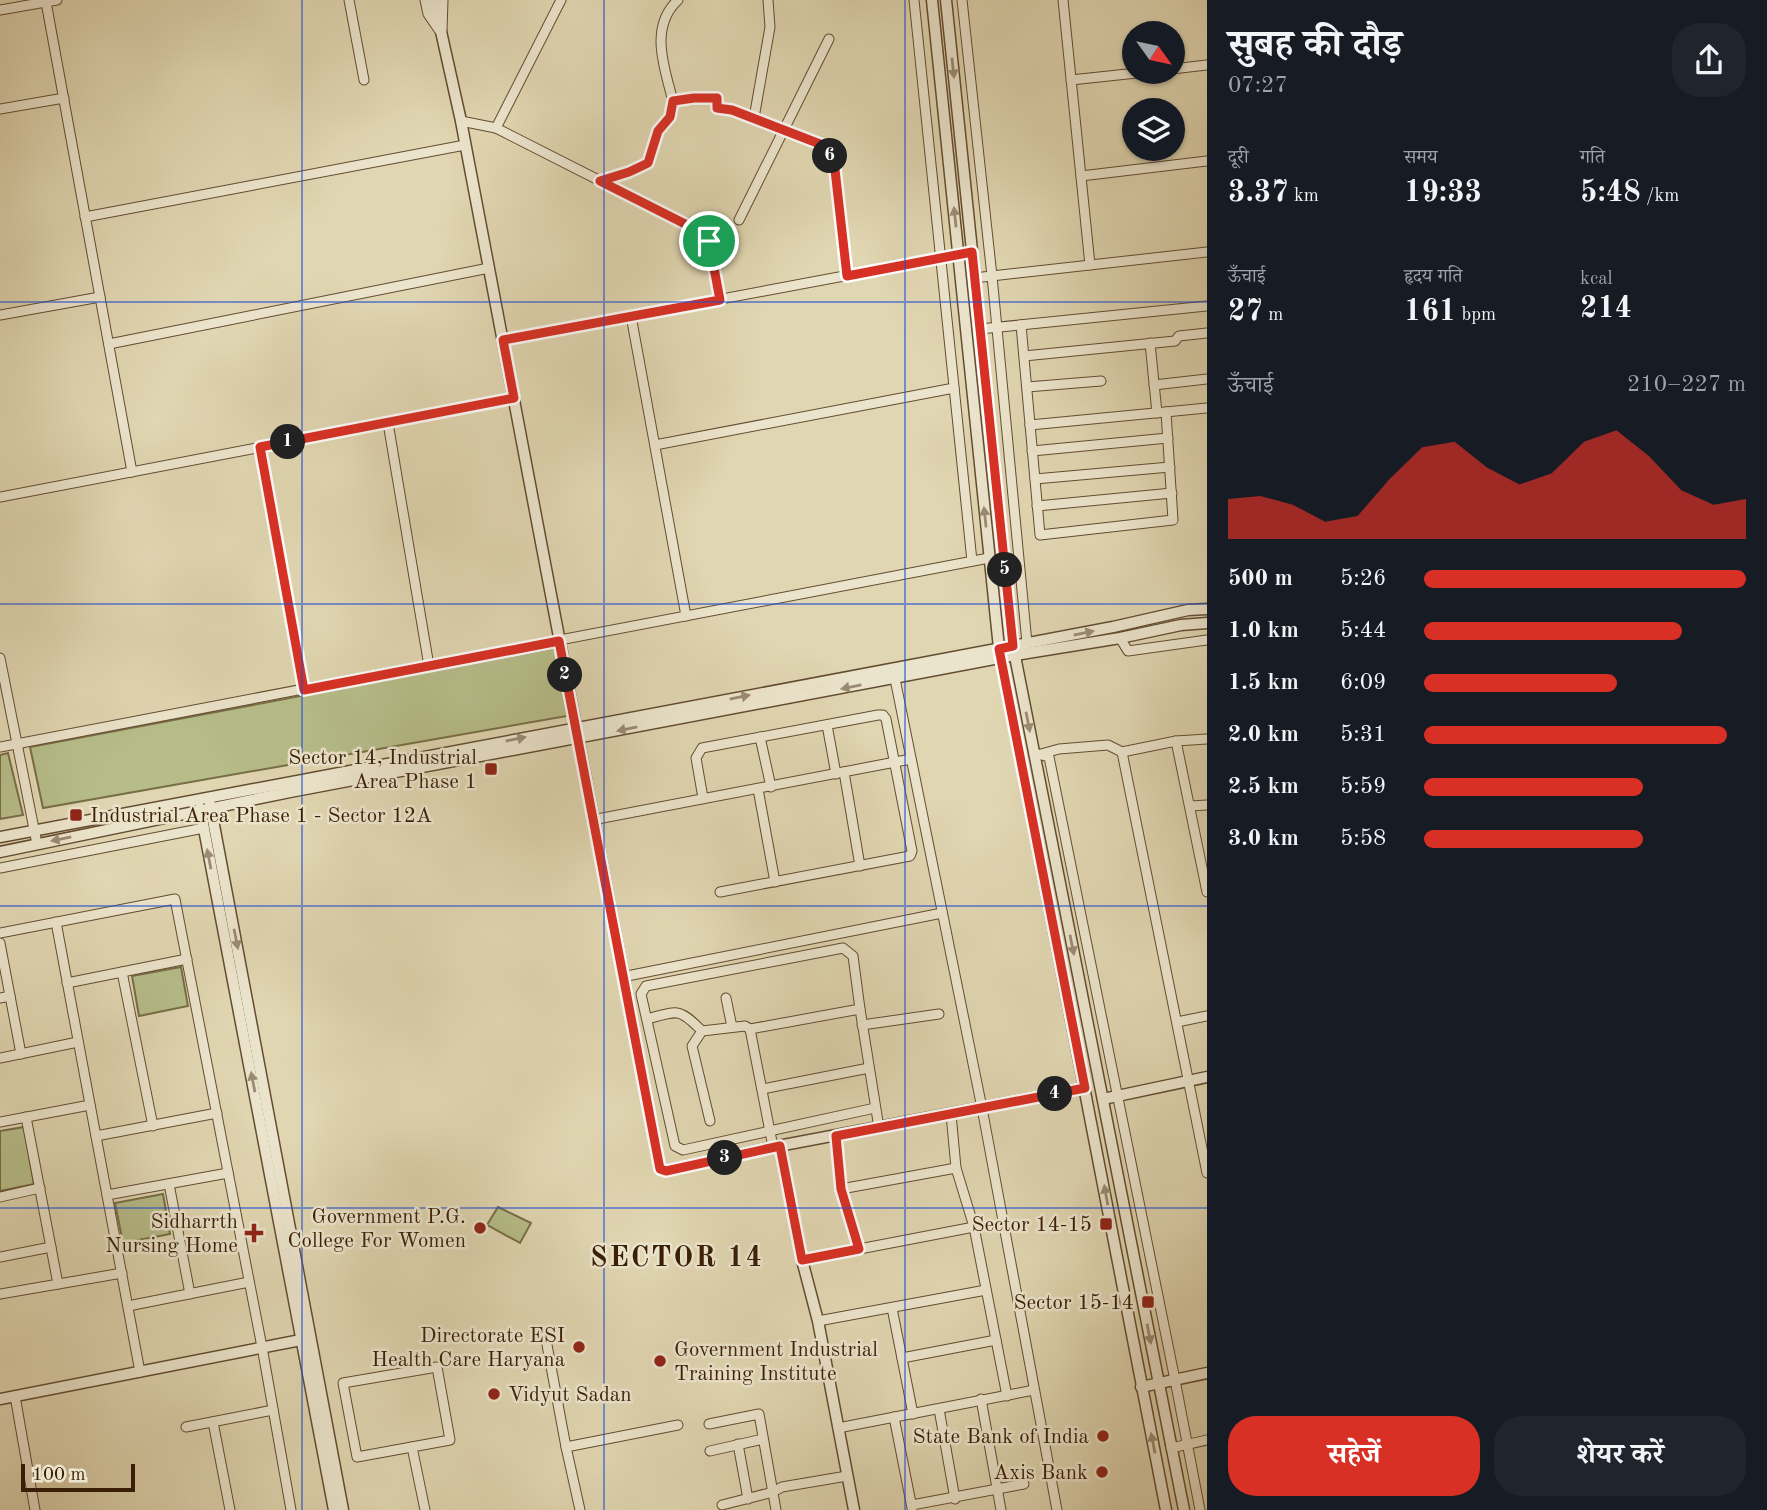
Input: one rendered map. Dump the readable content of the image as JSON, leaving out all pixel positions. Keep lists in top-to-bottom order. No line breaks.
{"districts":["SECTOR 14"],"places":{"transit":["Sector 14, Industrial Area Phase 1","Industrial Area Phase 1 - Sector 12A","Sector 14-15","Sector 15-14"],"other":["Government P.G. College For Women","Directorate ESI Health Care Haryana","Government Industrial Training Institute","Vidyut Sadan","State Bank of India","Axis Bank"],"health":["Sidharrth Nursing Home"]},"scale_bar":"100 m","north":"bottom right","page":{"heading":["सुबह की दौड़","07:27"],"stats":[["दूरी","3.37 km"],["समय","19:33"],["गति","5:48 /km"],["ऊँचाई","27 m"],["हृदय गति","161 bpm"],["kcal","214"]],"pins":["6","1","5","2","4","3"],"chart":["ऊँचाई","210–227 m"],"list":[{"name":"500 m","note":"5:26"},{"name":"1.0 km","note":"5:44"},{"name":"1.5 km","note":"6:09"},{"name":"2.0 km","note":"5:31"},{"name":"2.5 km","note":"5:59"},{"name":"3.0 km","note":"5:58"}],"buttons":["सहेजें","शेयर करें"],"scale":"100 m"}}
